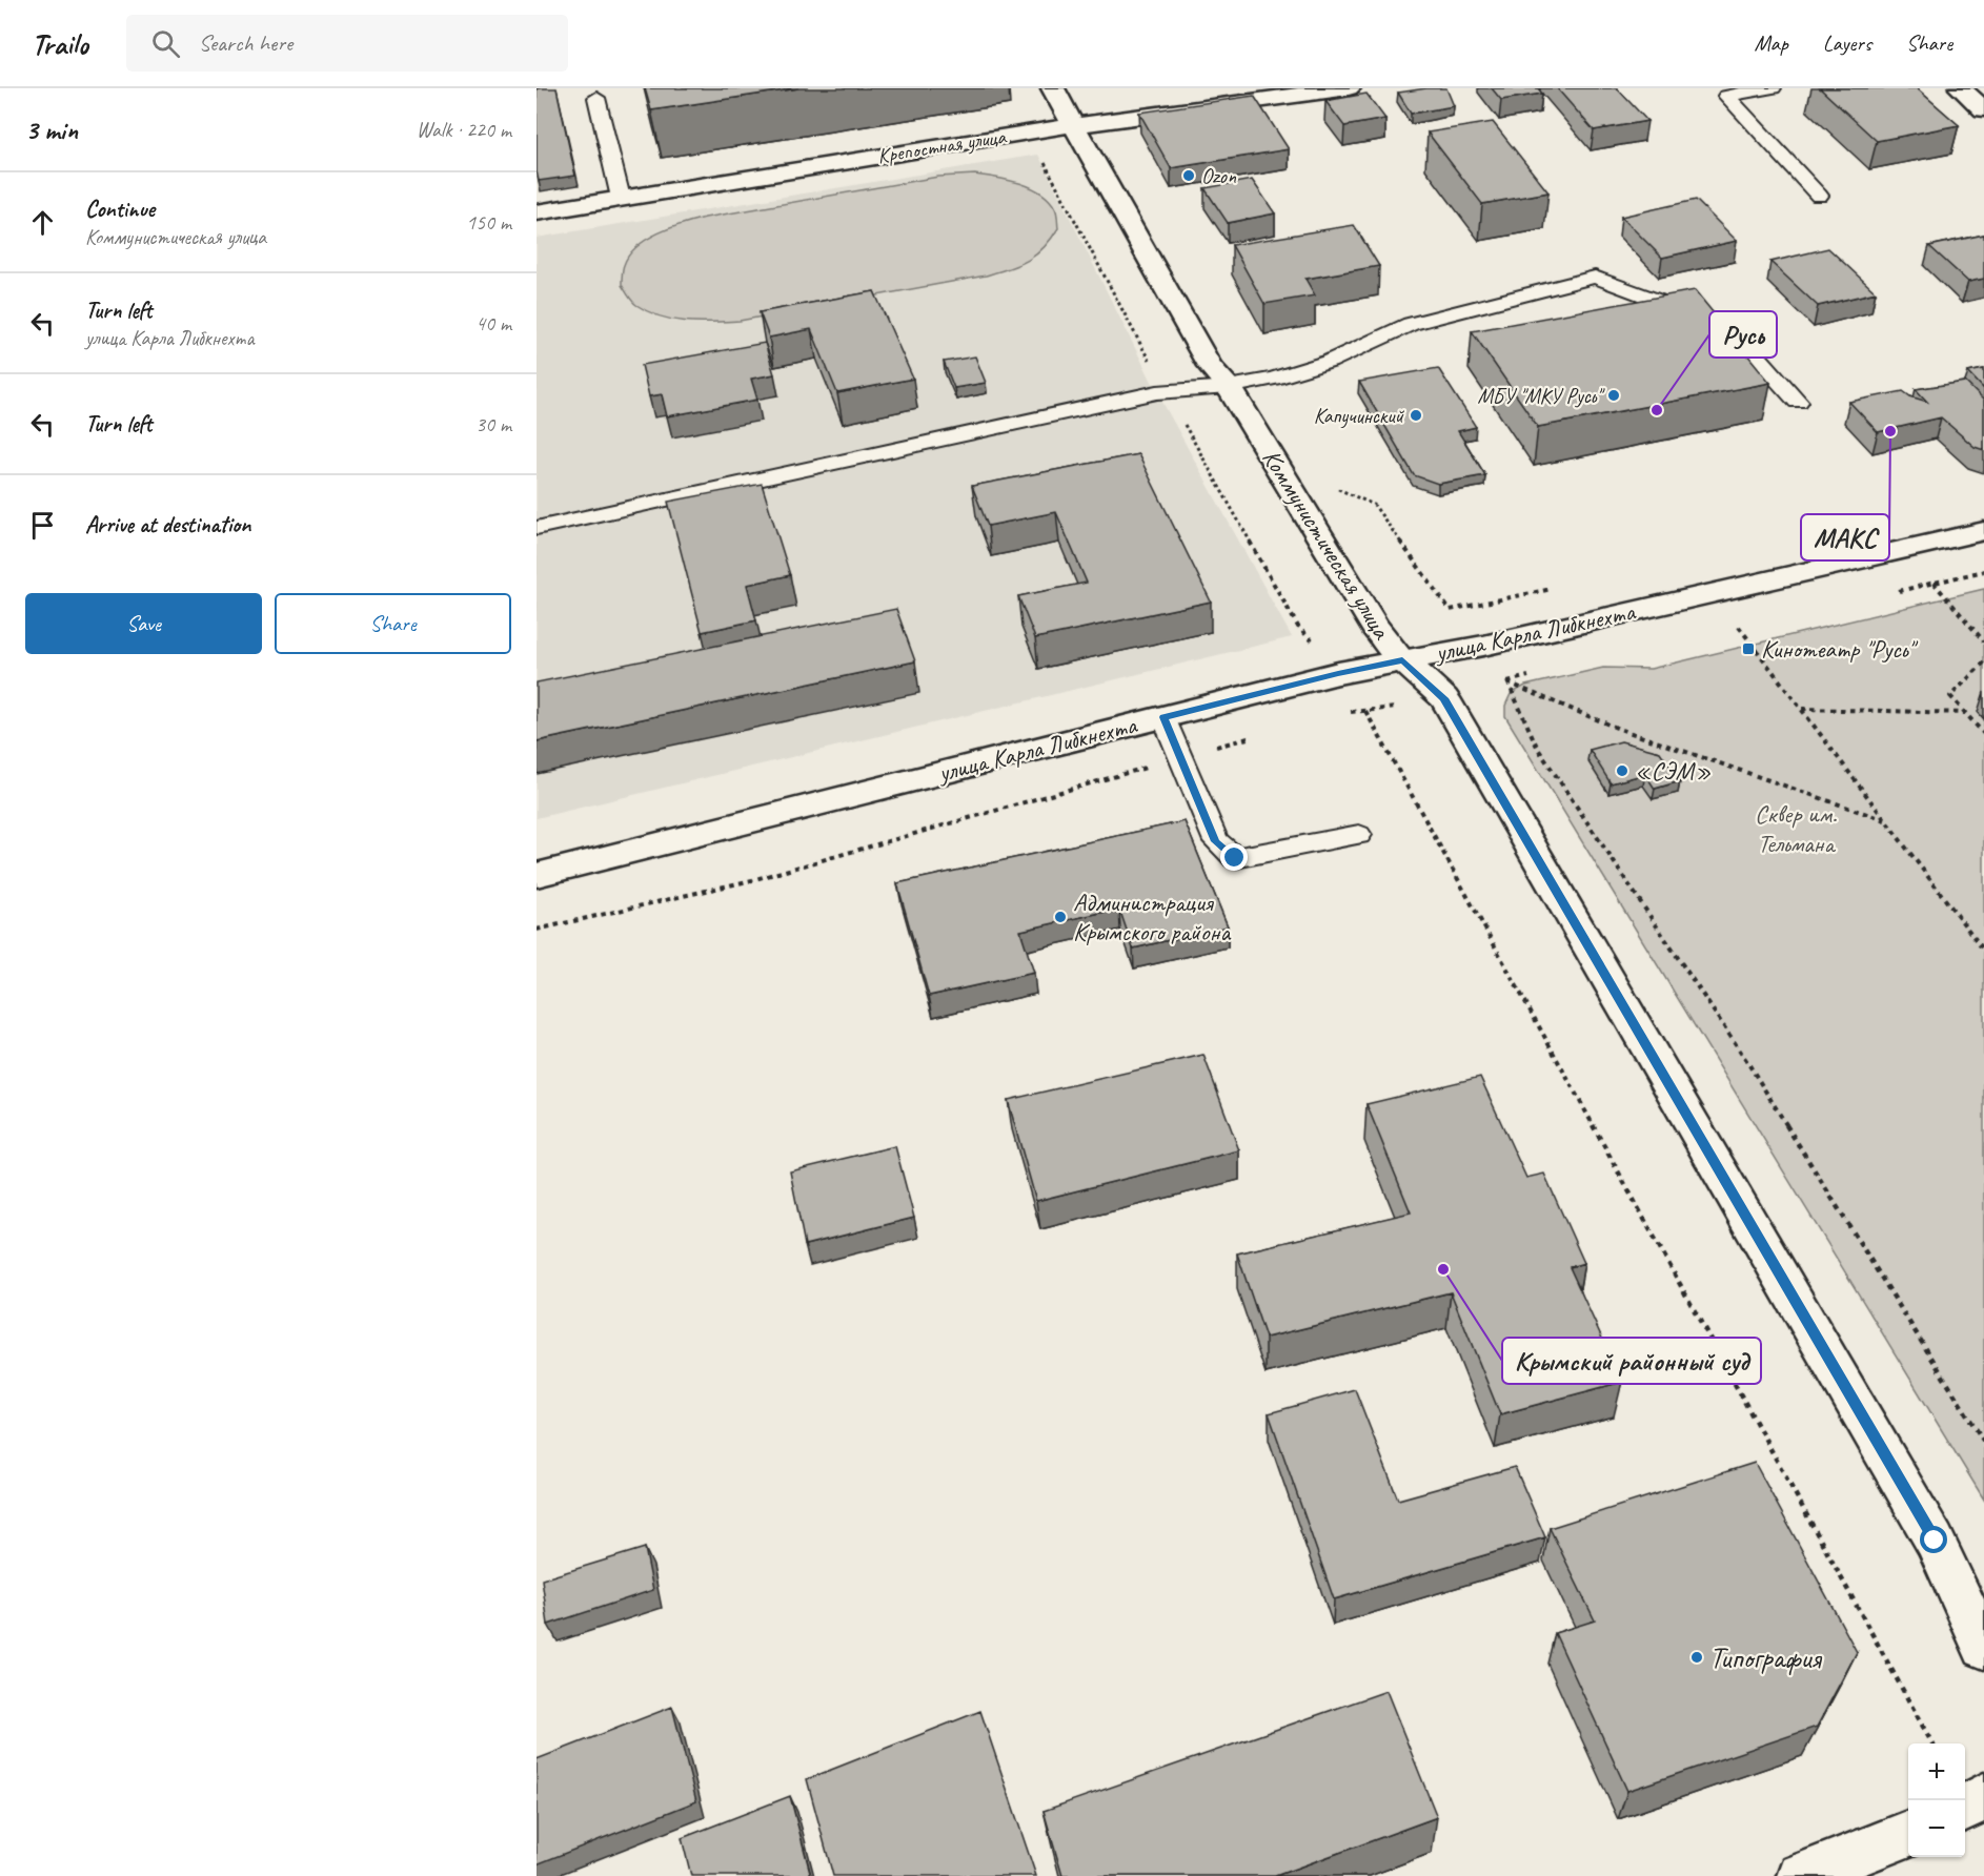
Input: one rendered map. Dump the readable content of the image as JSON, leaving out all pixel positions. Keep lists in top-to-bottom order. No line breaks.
{"streets":{"main road":["Крепостная улица","Коммунистическая улица","улица Карла Либкнехта"]},"crossings":[["Крепостная улица","Коммунистическая улица"],["Коммунистическая улица","улица Карла Либкнехта"]],"parks":["Сквер им. Тельмана"],"places":{"other":["Ozon","МБУ \"МКУ Русь\"","Русь","Капучинский","МАКС","«СЭМ»","Администрация Крымского района","Крымский районный суд","Типография"],"transit":["Кинотеатр \"Русь\""]},"page":{"header":"Trailo","search":"Search here","nav":["Map","Layers","Share"],"heading":["3 min","Walk · 220 m"],"list":[["Continue","Коммунистическая улица","150 m"],["Turn left","улица Карла Либкнехта","40 m"],["Turn left","30 m"],"Arrive at destination"],"buttons":["Save","Share"],"map_buttons":["+","−"]}}
